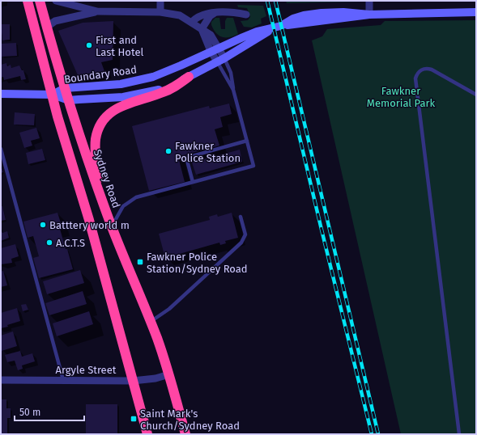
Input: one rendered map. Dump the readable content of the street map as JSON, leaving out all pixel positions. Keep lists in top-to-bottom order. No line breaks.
{"streets":{"highway":["Sydney Road"],"main road":["Boundary Road"],"street":["Argyle Street"]},"crossings":[["Boundary Road","Sydney Road"],["Sydney Road","Argyle Street"]],"parks":["Fawkner Memorial Park"],"places":{"other":["First and Last Hotel","Fawkner Police Station","Batttery world m","A.C.T.S"],"transit":["Fawkner Police Station/Sydney Road","Saint Mark's Church/Sydney Road"]},"scale_bar":"50 m"}
